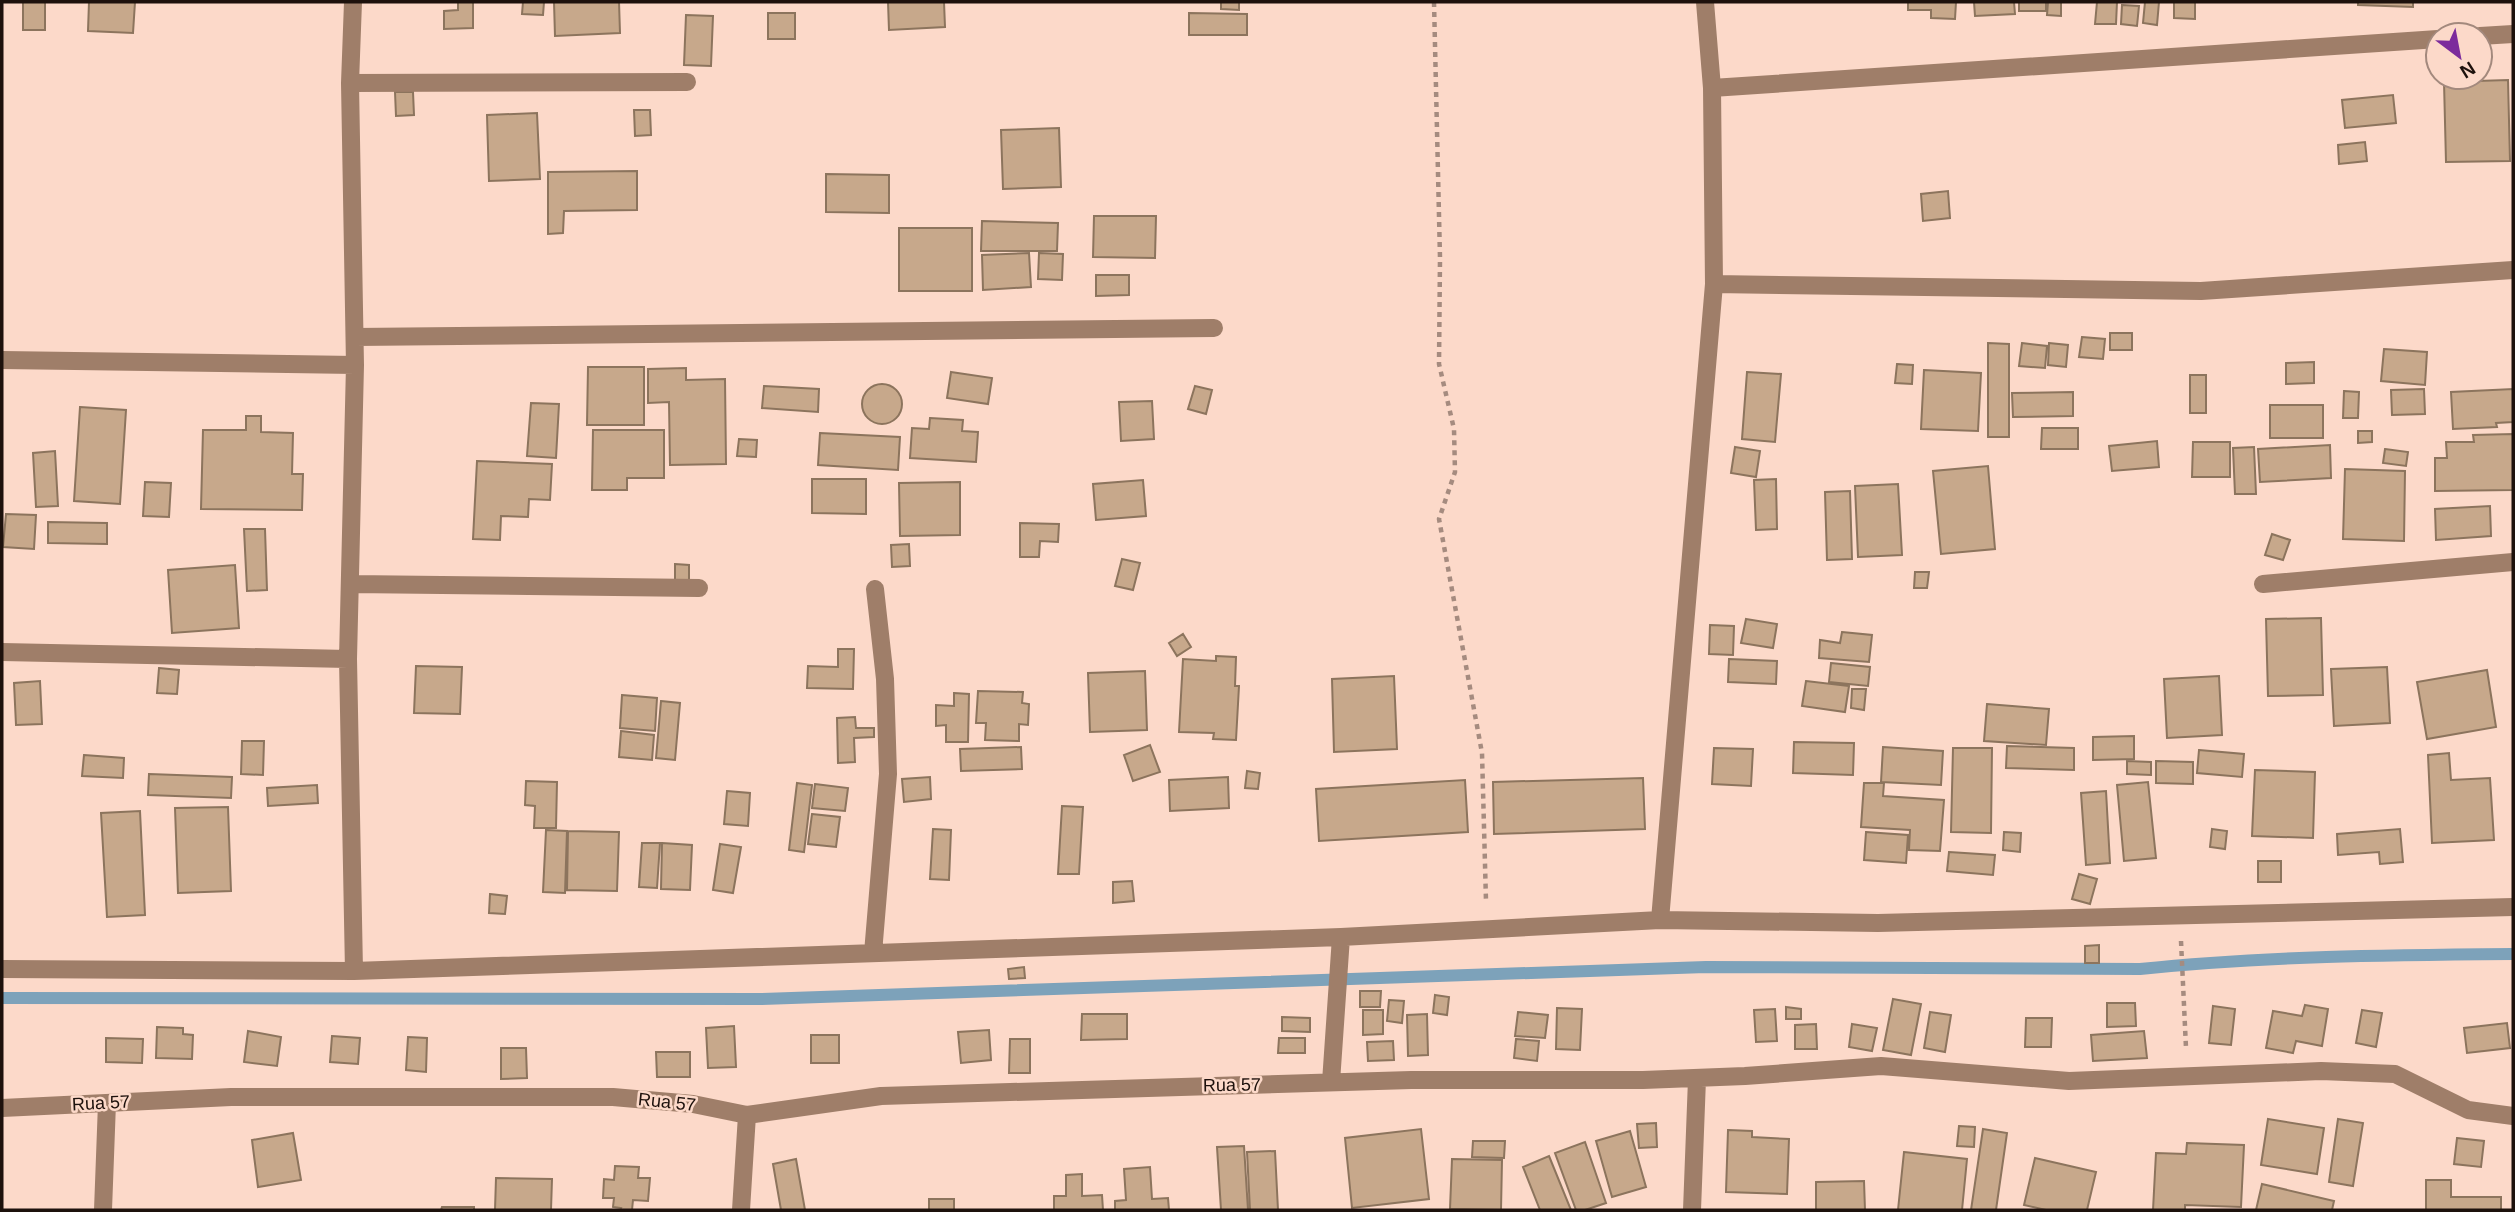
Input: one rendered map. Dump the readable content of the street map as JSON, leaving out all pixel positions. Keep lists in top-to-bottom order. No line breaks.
{"streets":{"street":["Rua 57"]},"north":"bottom right"}
